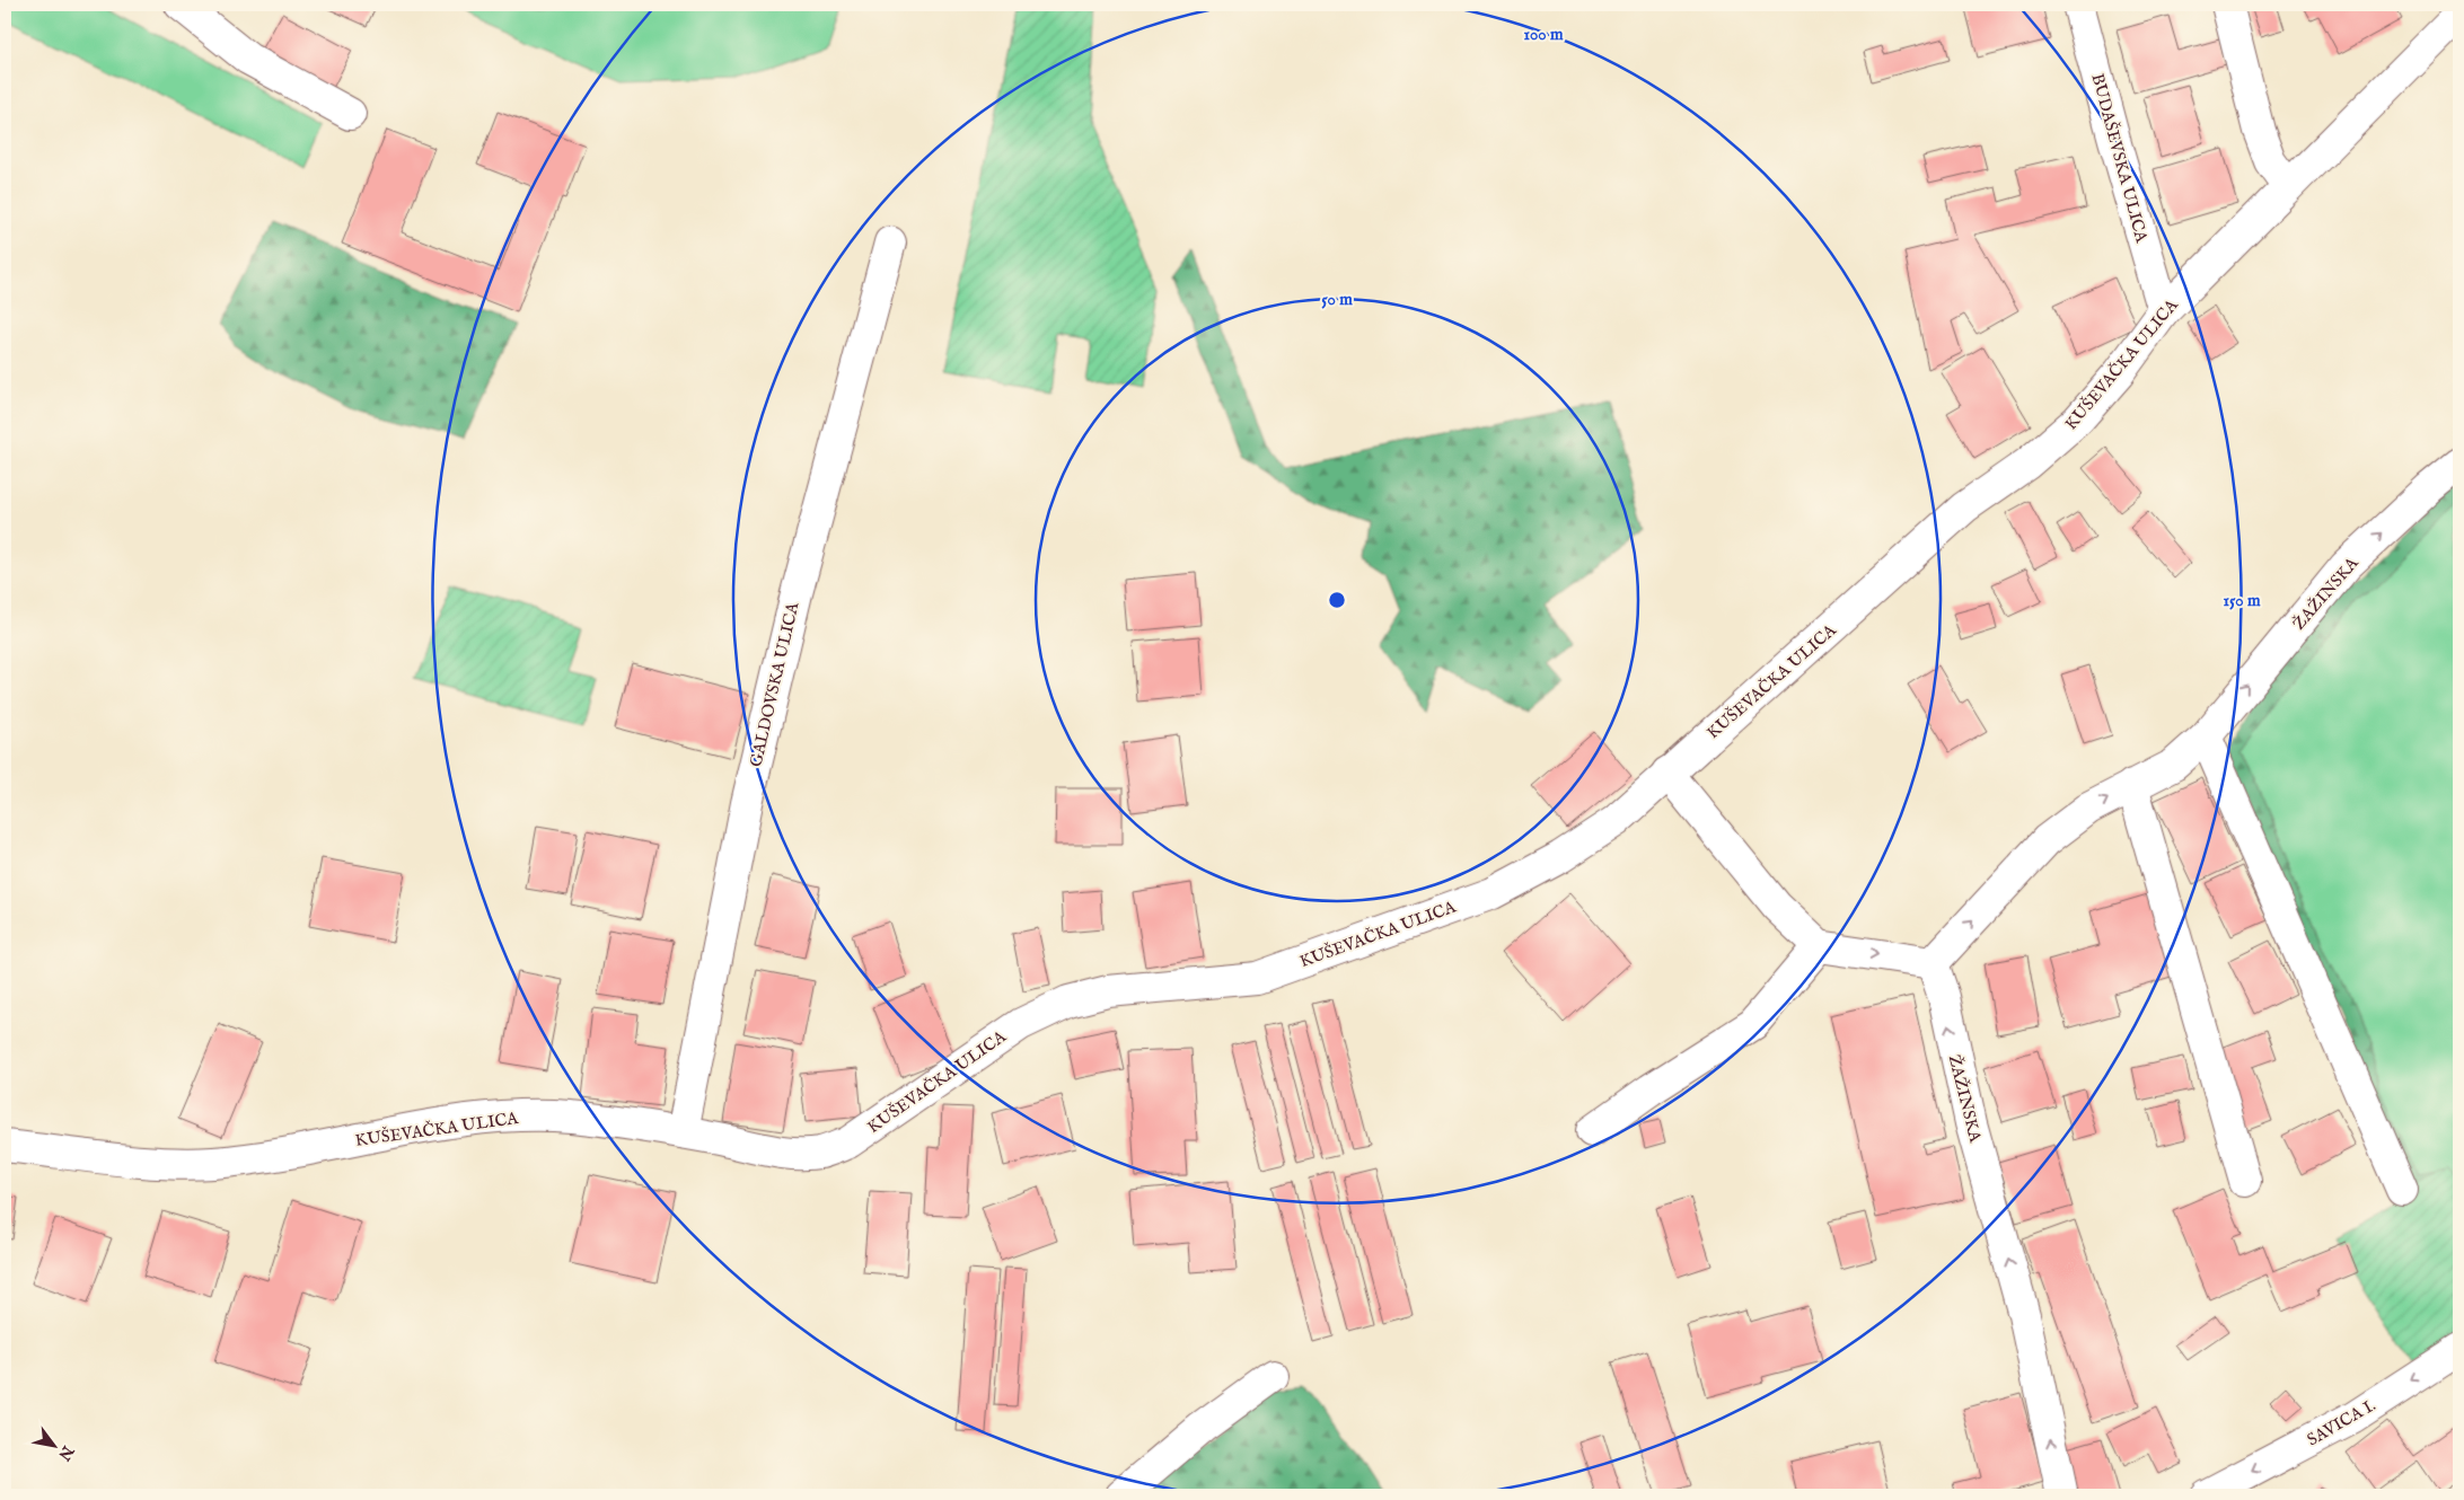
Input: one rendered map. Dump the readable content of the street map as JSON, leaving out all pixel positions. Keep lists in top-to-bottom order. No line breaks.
{"streets":{"street":["BUDAŠEVSKA ULICA","KUŠEVAČKA ULICA","ŽAŽINSKA","GALDOVSKA ULICA","SAVICA I."]},"crossings":[["BUDAŠEVSKA ULICA","KUŠEVAČKA ULICA"],["KUŠEVAČKA ULICA","GALDOVSKA ULICA"]],"one_way":["ŽAŽINSKA","SAVICA I."],"north":"bottom right","rings":["100 m","50 m","150 m"]}
